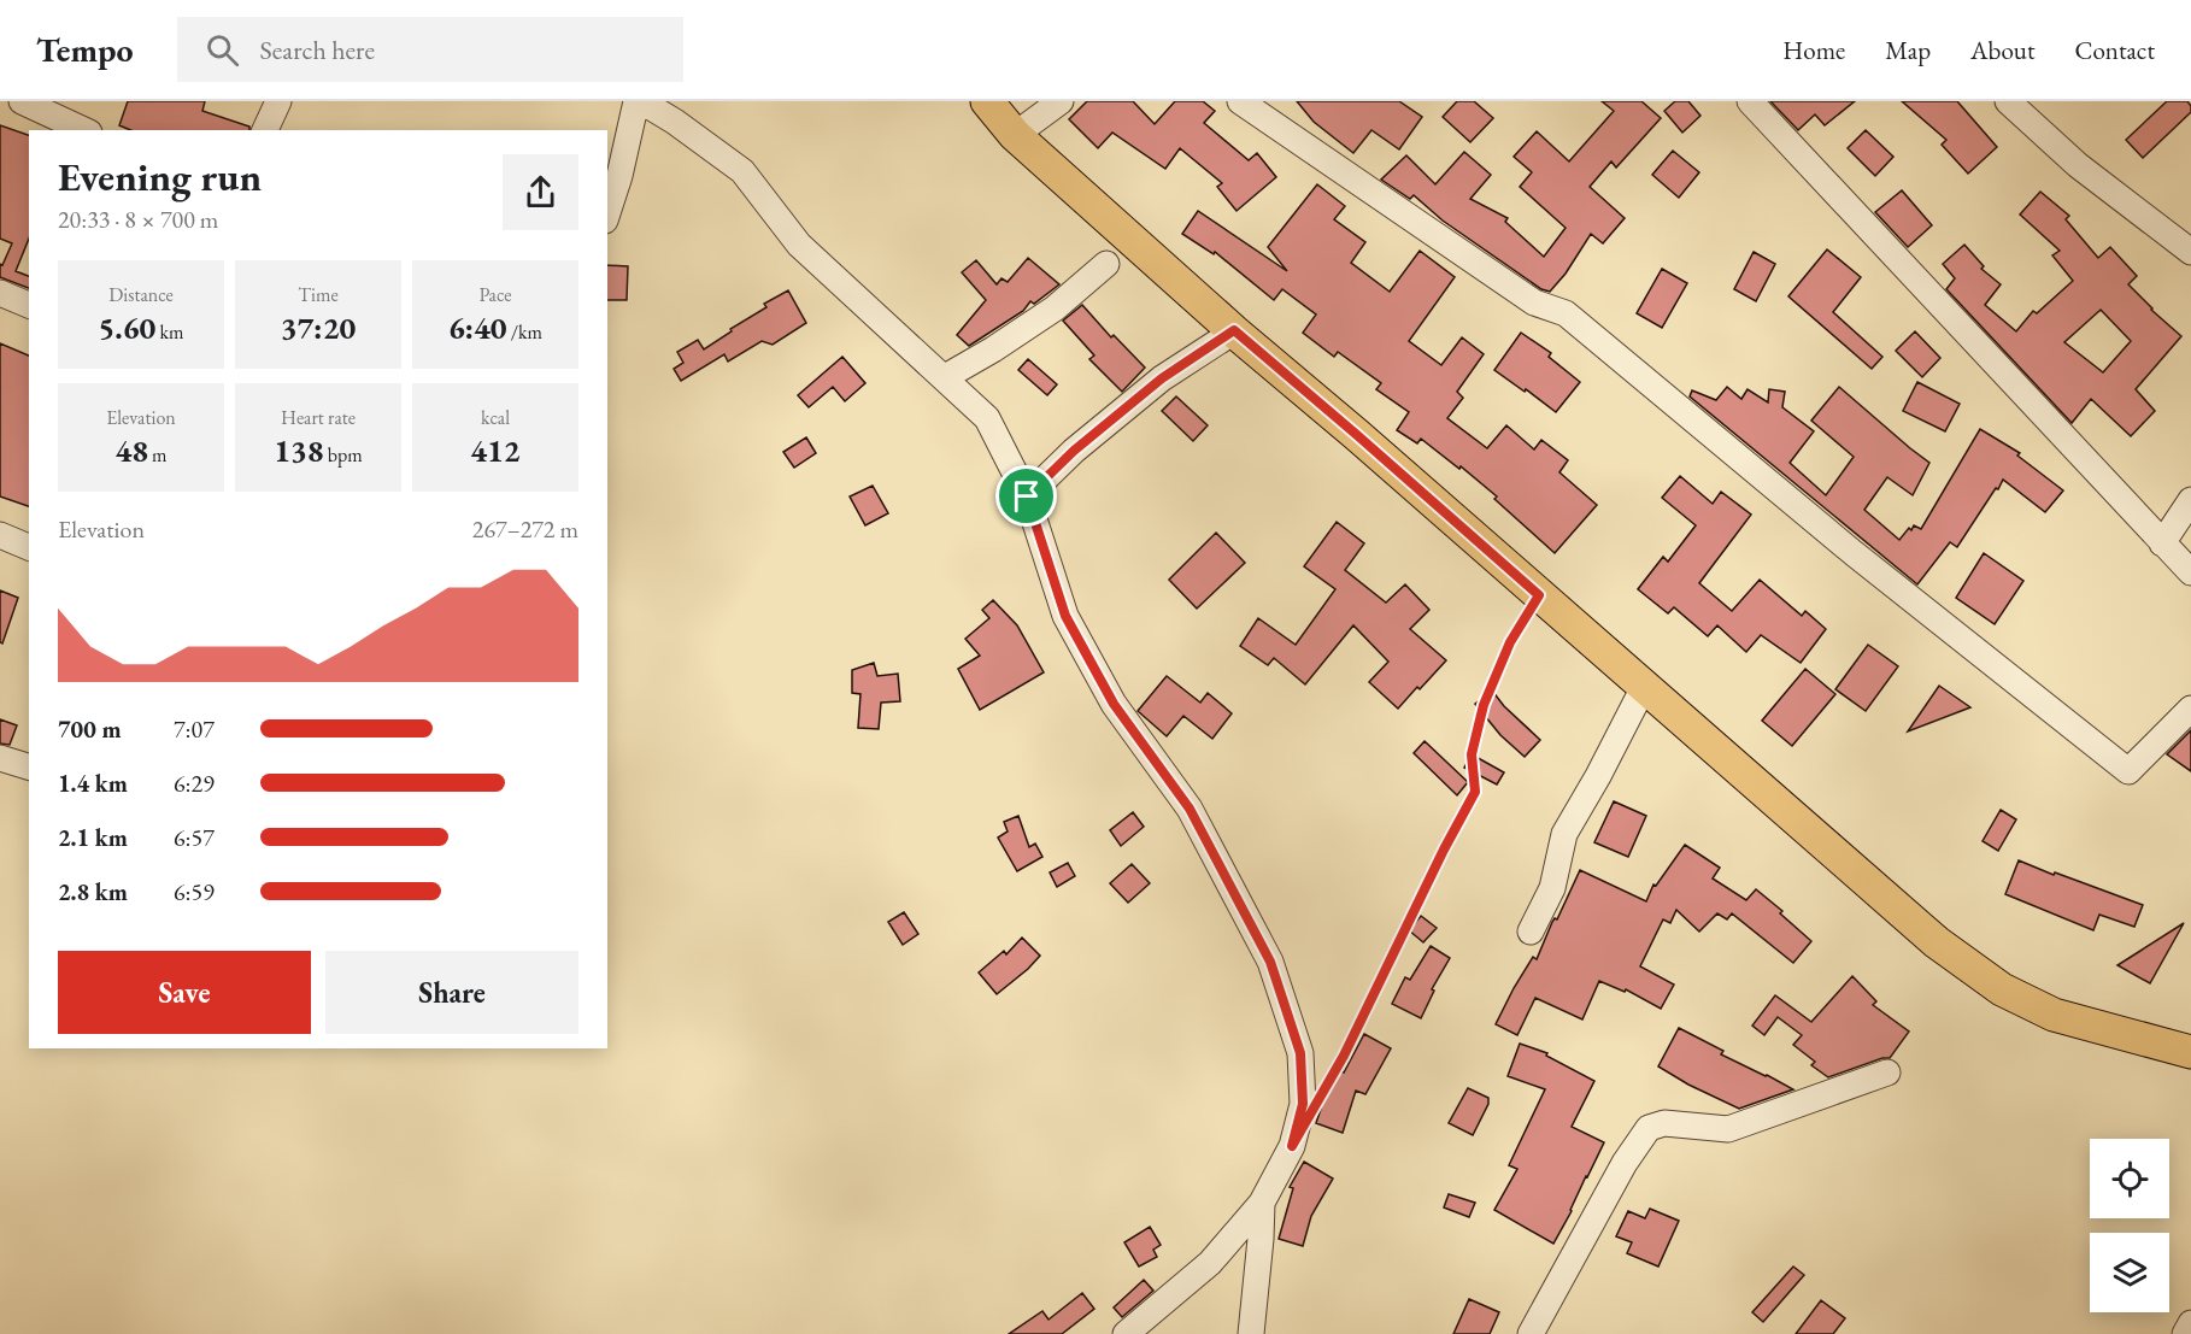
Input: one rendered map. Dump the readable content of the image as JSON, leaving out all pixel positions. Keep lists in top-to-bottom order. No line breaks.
{"page":{"header":"Tempo","search":"Search here","nav":["Home","Map","About","Contact"],"heading":["Evening run","20:33 · 8 × 700 m"],"stats":[["Distance","5.60 km"],["Time","37:20"],["Pace","6:40 /km"],["Elevation","48 m"],["Heart rate","138 bpm"],["kcal","412"]],"chart":["Elevation","267–272 m"],"list":[{"name":"700 m","note":"7:07"},{"name":"1.4 km","note":"6:29"},{"name":"2.1 km","note":"6:57"},{"name":"2.8 km","note":"6:59"}],"buttons":["Save","Share"]}}
